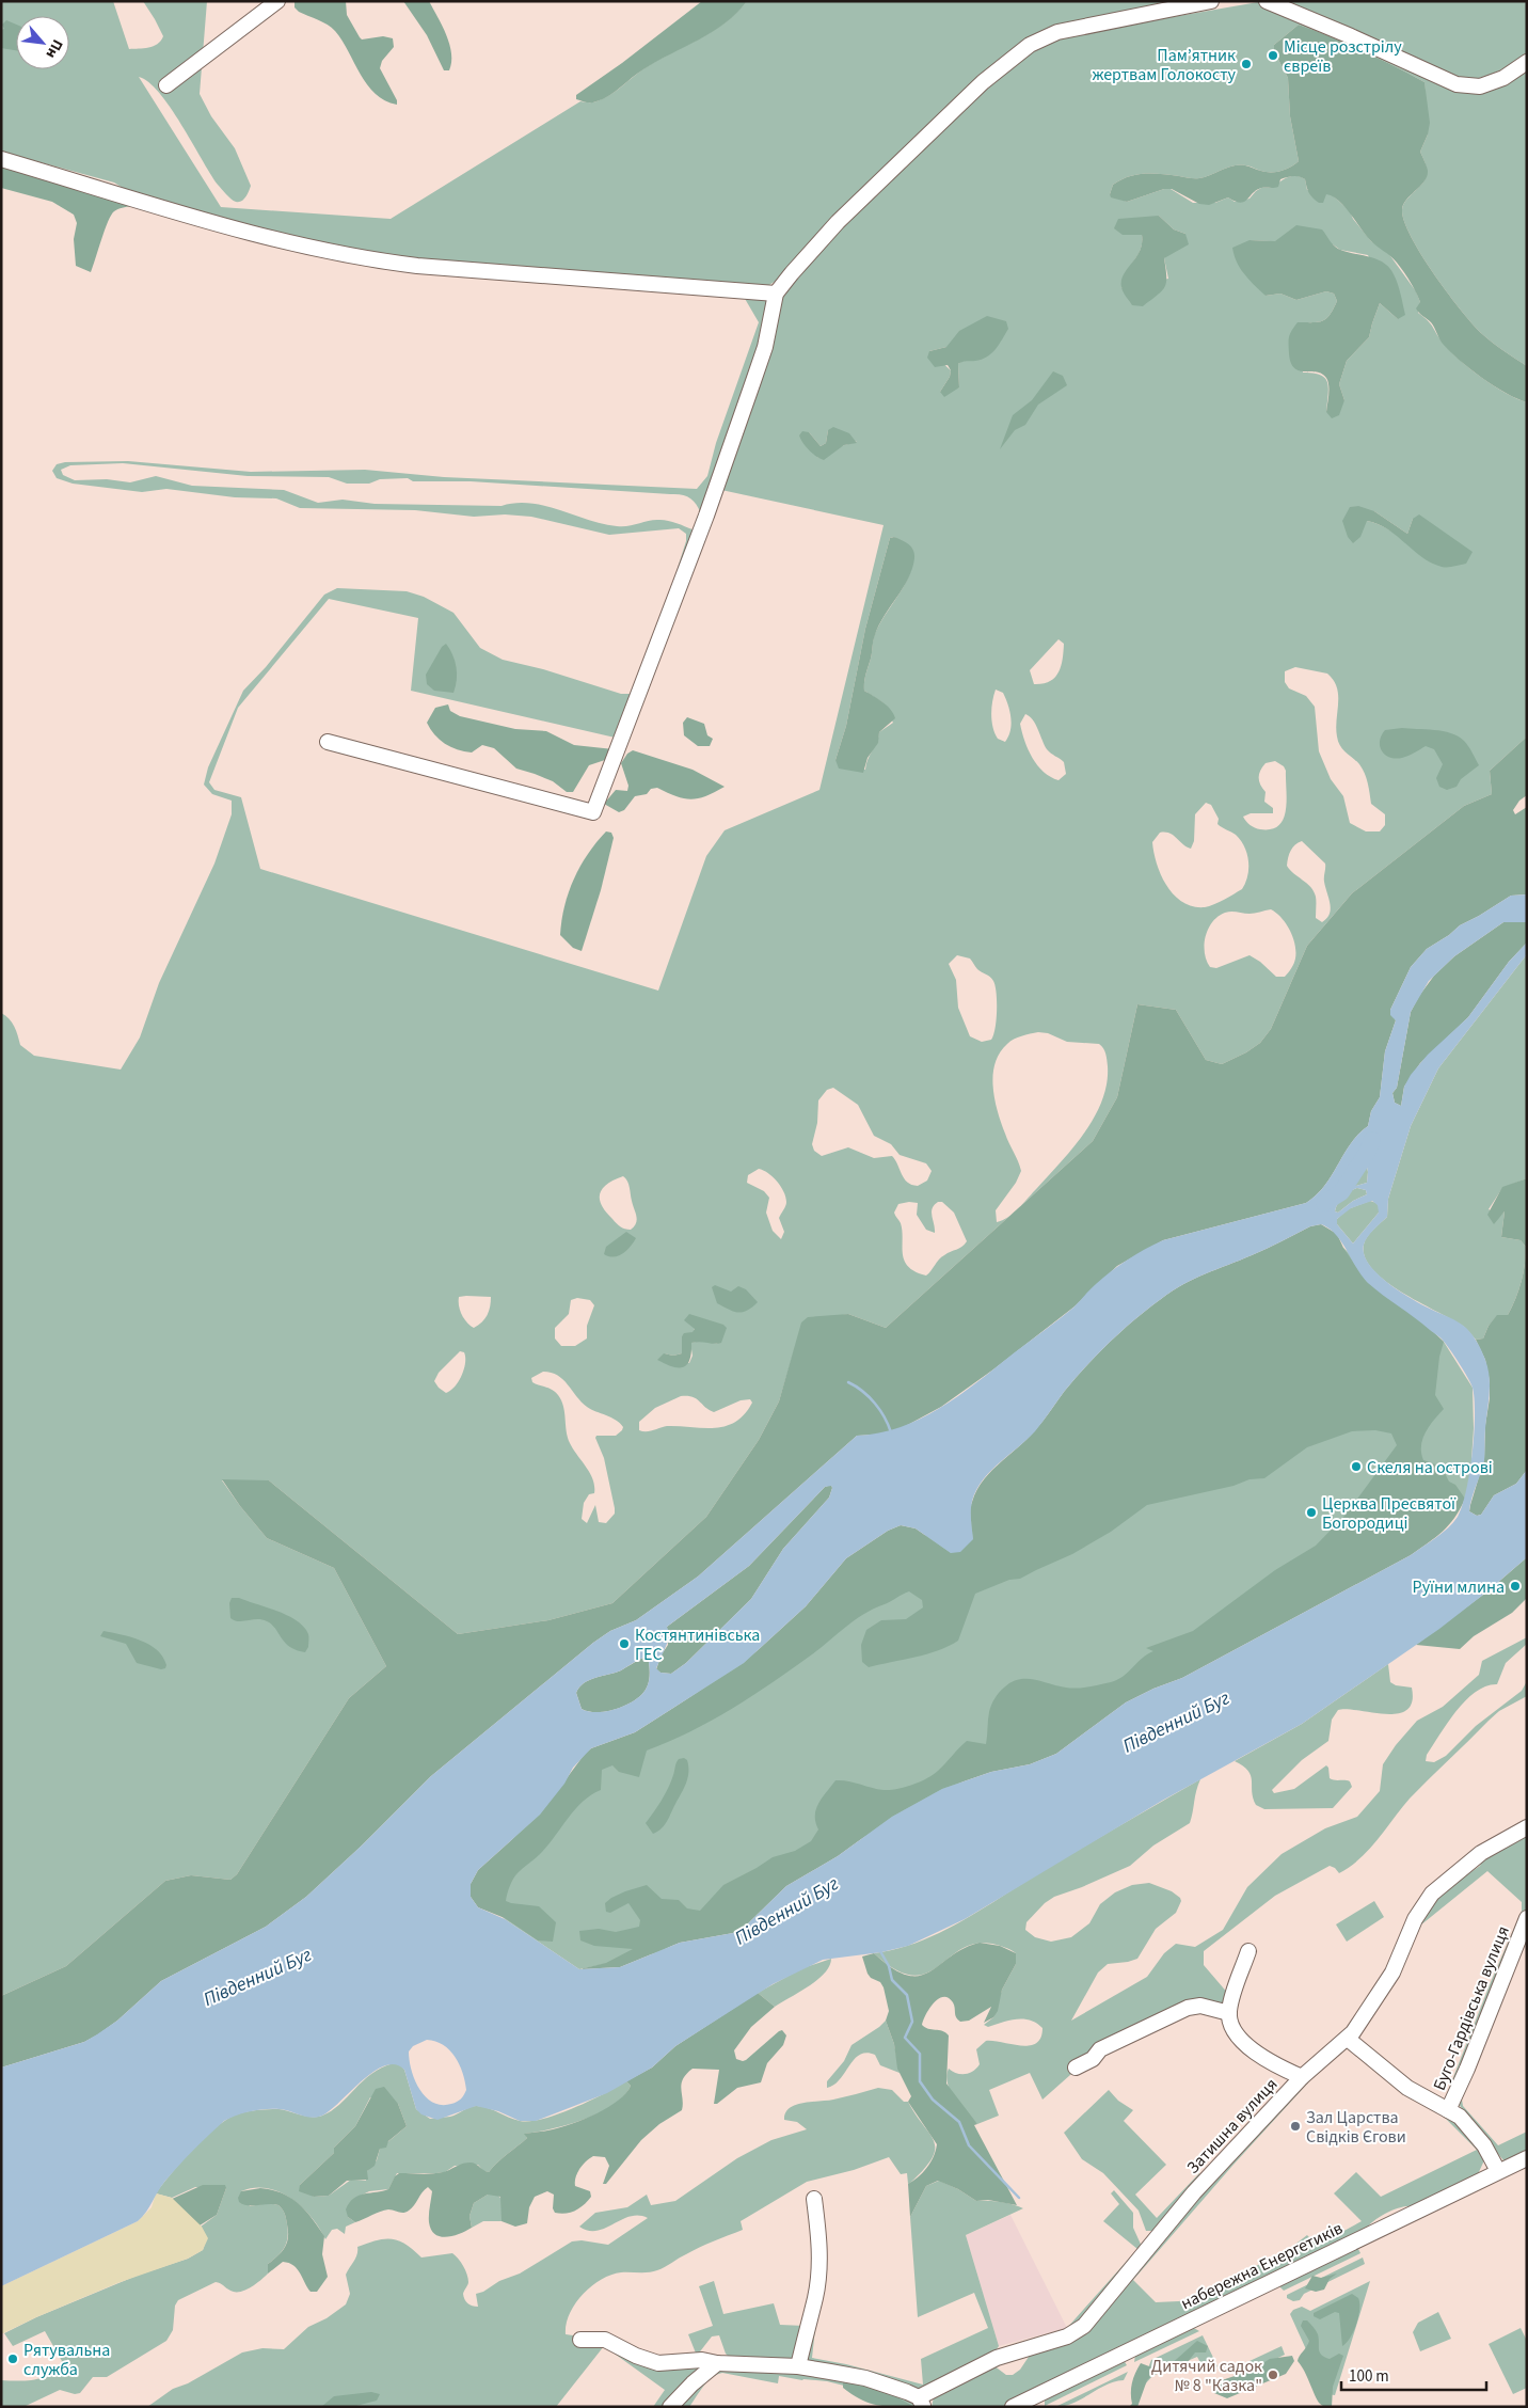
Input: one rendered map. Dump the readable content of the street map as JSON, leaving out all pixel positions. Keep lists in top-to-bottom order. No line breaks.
{"streets":{"street":["Буго-Гардівська вулиця","Затишна вулиця","набережна Енергетиків"]},"water":["Південний Буг"],"places":["Місце розстрілу євреїв","Пам’ятник жертвам Голокосту","Скеля на острові","Церква Пресвятої Богородиці","Руїни млина","Костянтинівська ГЕС","Зал Царства Свідків Єгови","Рятувальна служба","Дитячий садок № 8 \"Казка\""],"scale_bar":"100 m","north":"bottom right"}
